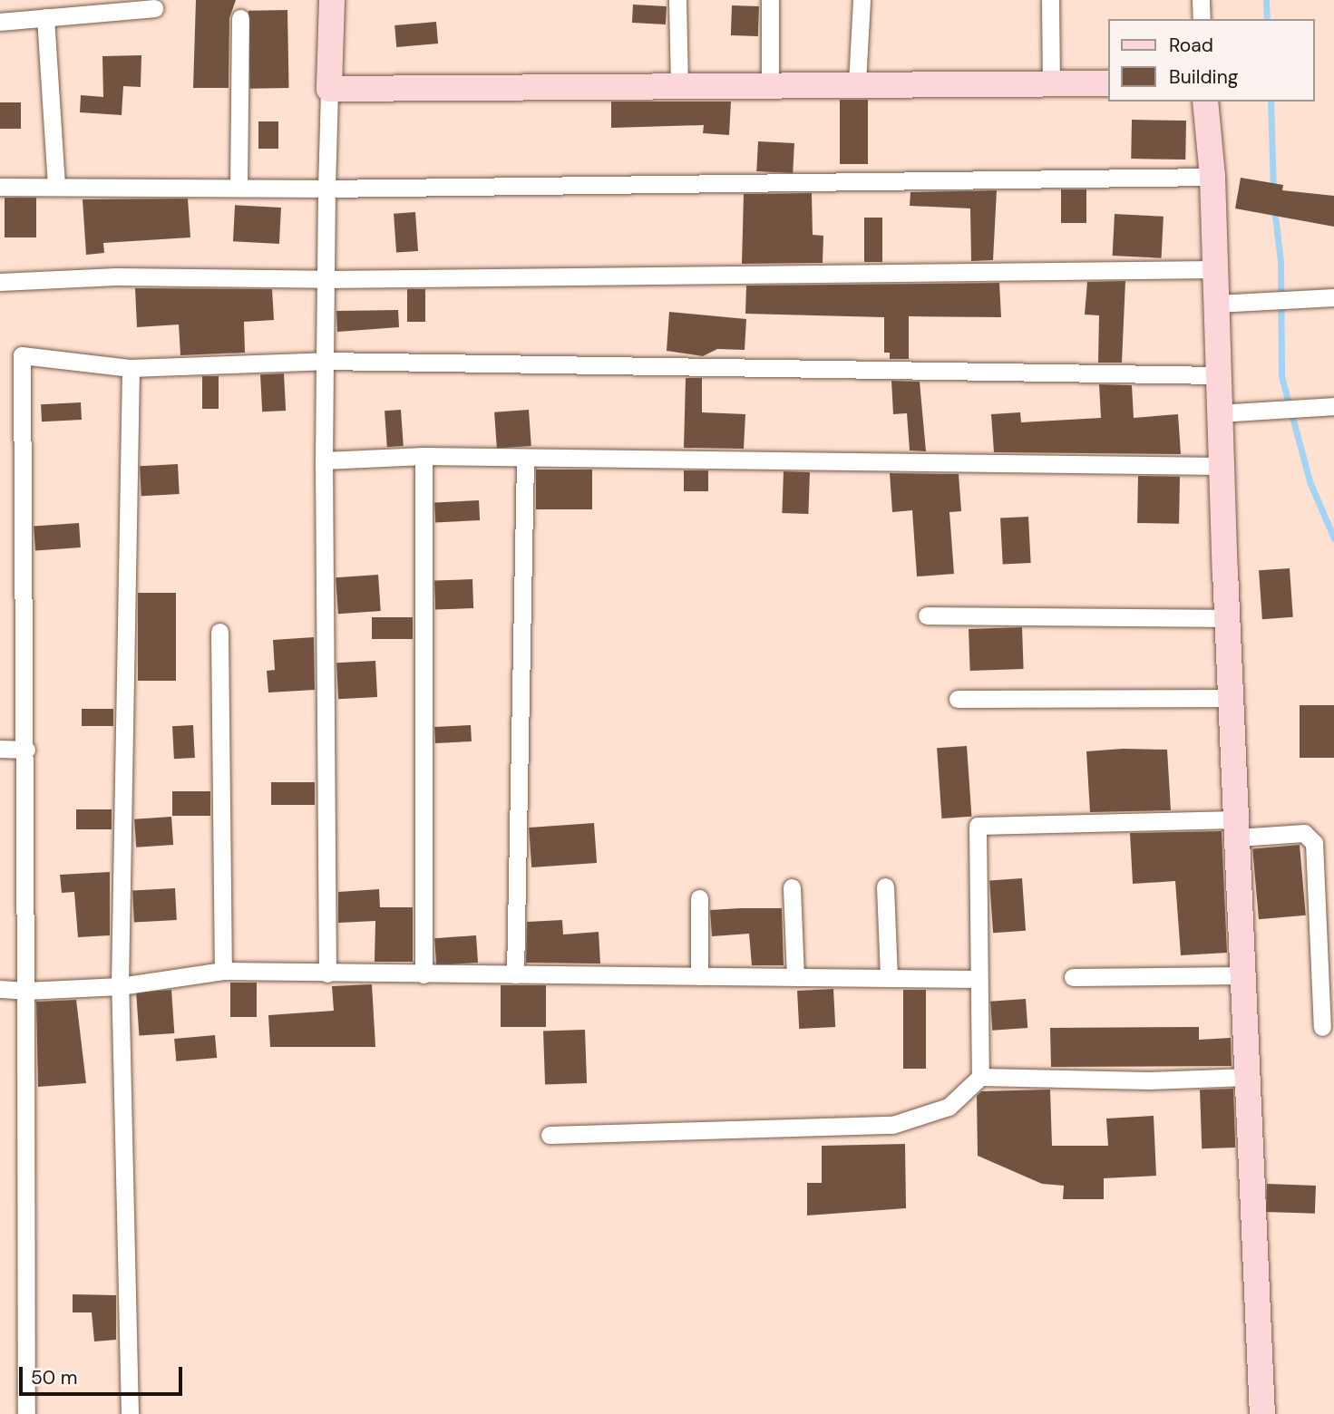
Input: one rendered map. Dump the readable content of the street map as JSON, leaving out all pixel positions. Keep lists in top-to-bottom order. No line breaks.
{"legend":["Road","Building"],"scale_bar":"50 m"}
